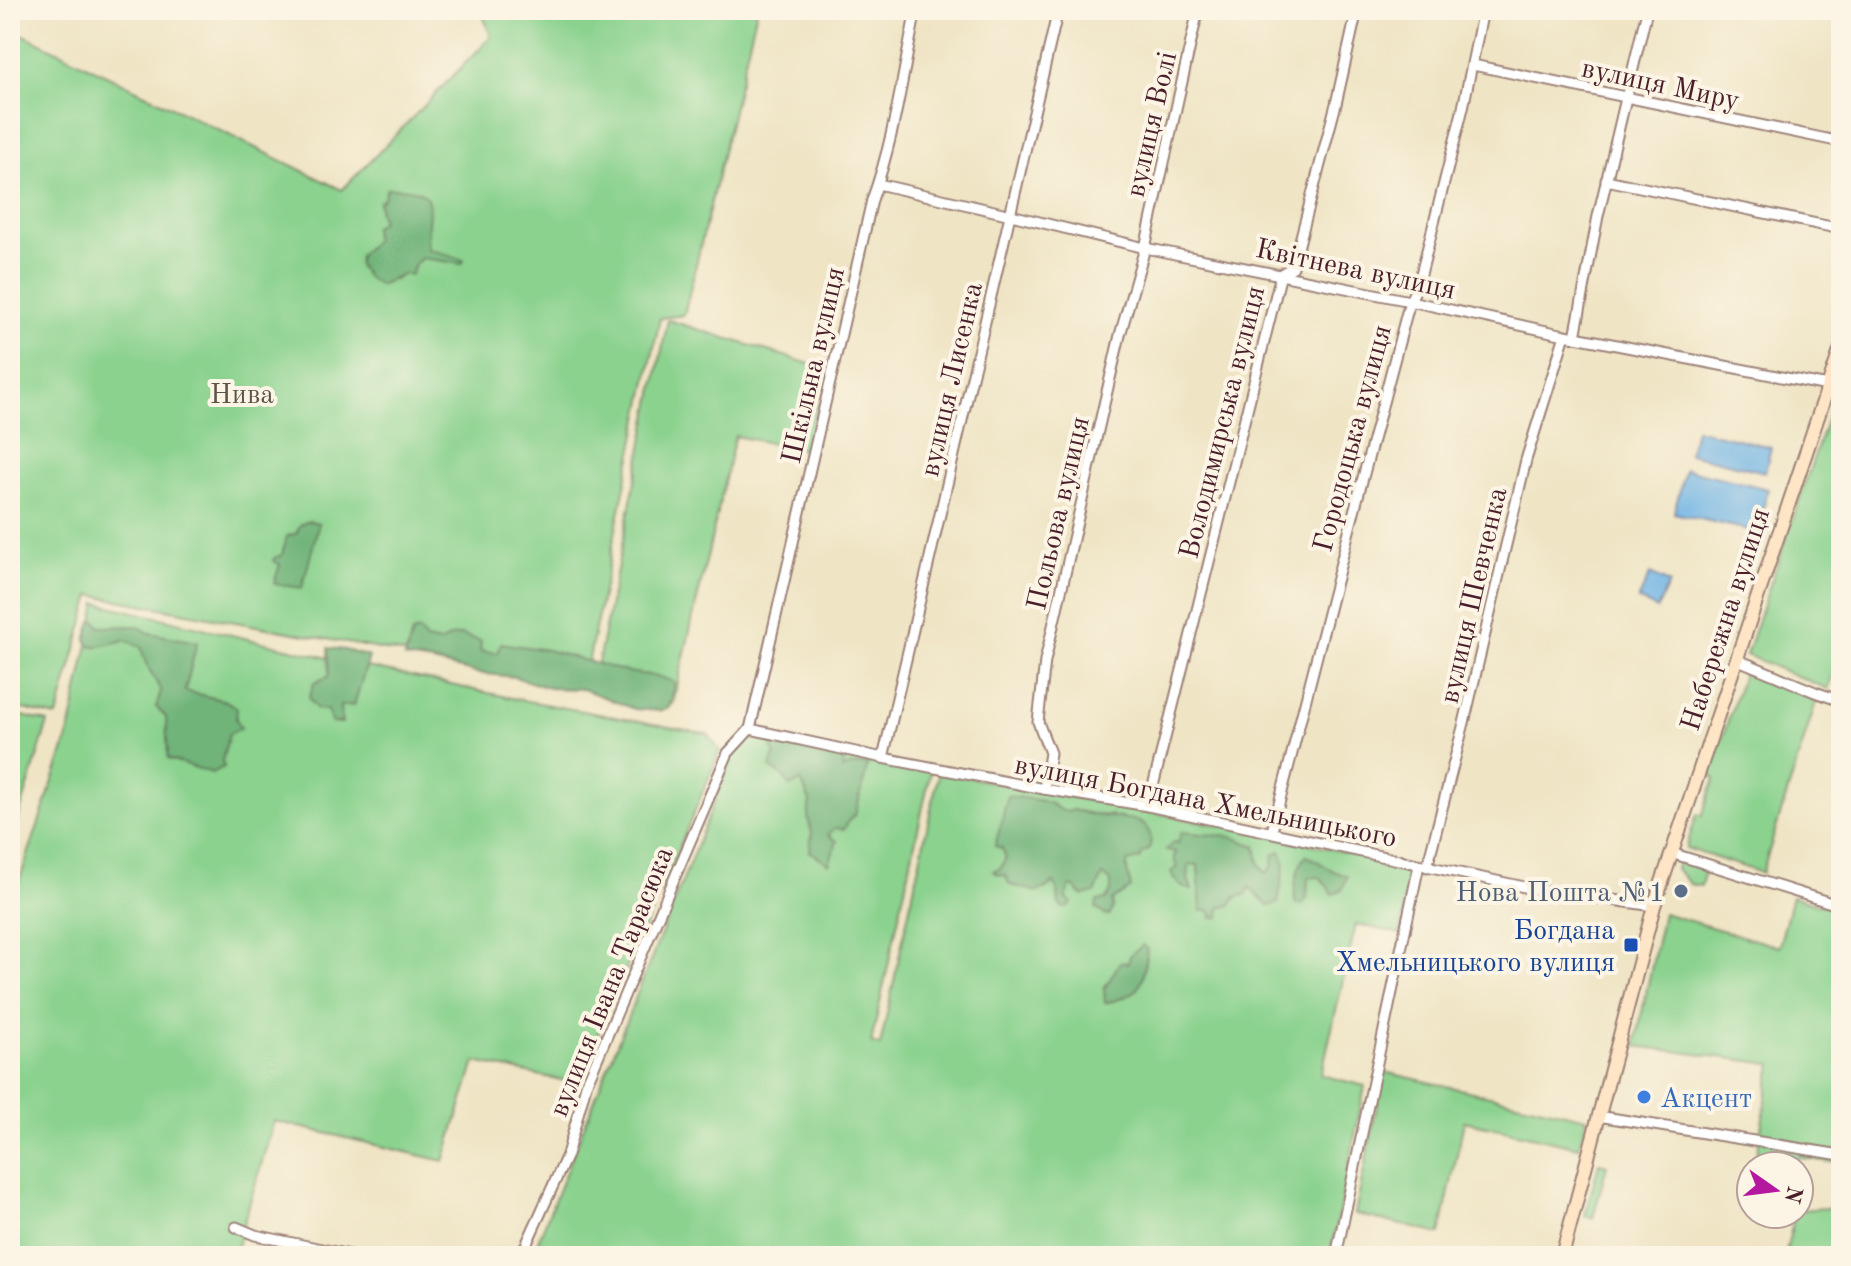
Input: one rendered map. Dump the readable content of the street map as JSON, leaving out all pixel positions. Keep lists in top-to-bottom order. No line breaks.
{"streets":{"street":["вулиця Миру","вулиця Волі","Квітнева вулиця","Шкільна вулиця","вулиця Лисенка","Володимирська вулиця","Городоцька вулиця","Польова вулиця","вулиця Шевченка","Набережна вулиця","вулиця Богдана Хмельницького","вулиця Івана Тарасюка"]},"crossings":[["вулиця Миру","Городоцька вулиця"],["вулиця Миру","вулиця Шевченка"],["вулиця Волі","Квітнева вулиця"],["вулиця Волі","Польова вулиця"],["Квітнева вулиця","Шкільна вулиця"],["Квітнева вулиця","вулиця Лисенка"],["Квітнева вулиця","Володимирська вулиця"],["Квітнева вулиця","Городоцька вулиця"],["Квітнева вулиця","Польова вулиця"],["Квітнева вулиця","вулиця Шевченка"],["Квітнева вулиця","Набережна вулиця"],["Шкільна вулиця","вулиця Богдана Хмельницького"],["Шкільна вулиця","вулиця Івана Тарасюка"],["вулиця Лисенка","вулиця Богдана Хмельницького"],["Володимирська вулиця","вулиця Богдана Хмельницького"],["Городоцька вулиця","вулиця Богдана Хмельницького"],["Польова вулиця","вулиця Богдана Хмельницького"],["вулиця Шевченка","вулиця Богдана Хмельницького"],["Набережна вулиця","вулиця Богдана Хмельницького"],["вулиця Богдана Хмельницького","вулиця Івана Тарасюка"]],"parks":["Нива"],"places":{"other":["Нова Пошта №1","Акцент"],"transit":["Богдана Хмельницького вулиця"]},"north":"right"}
